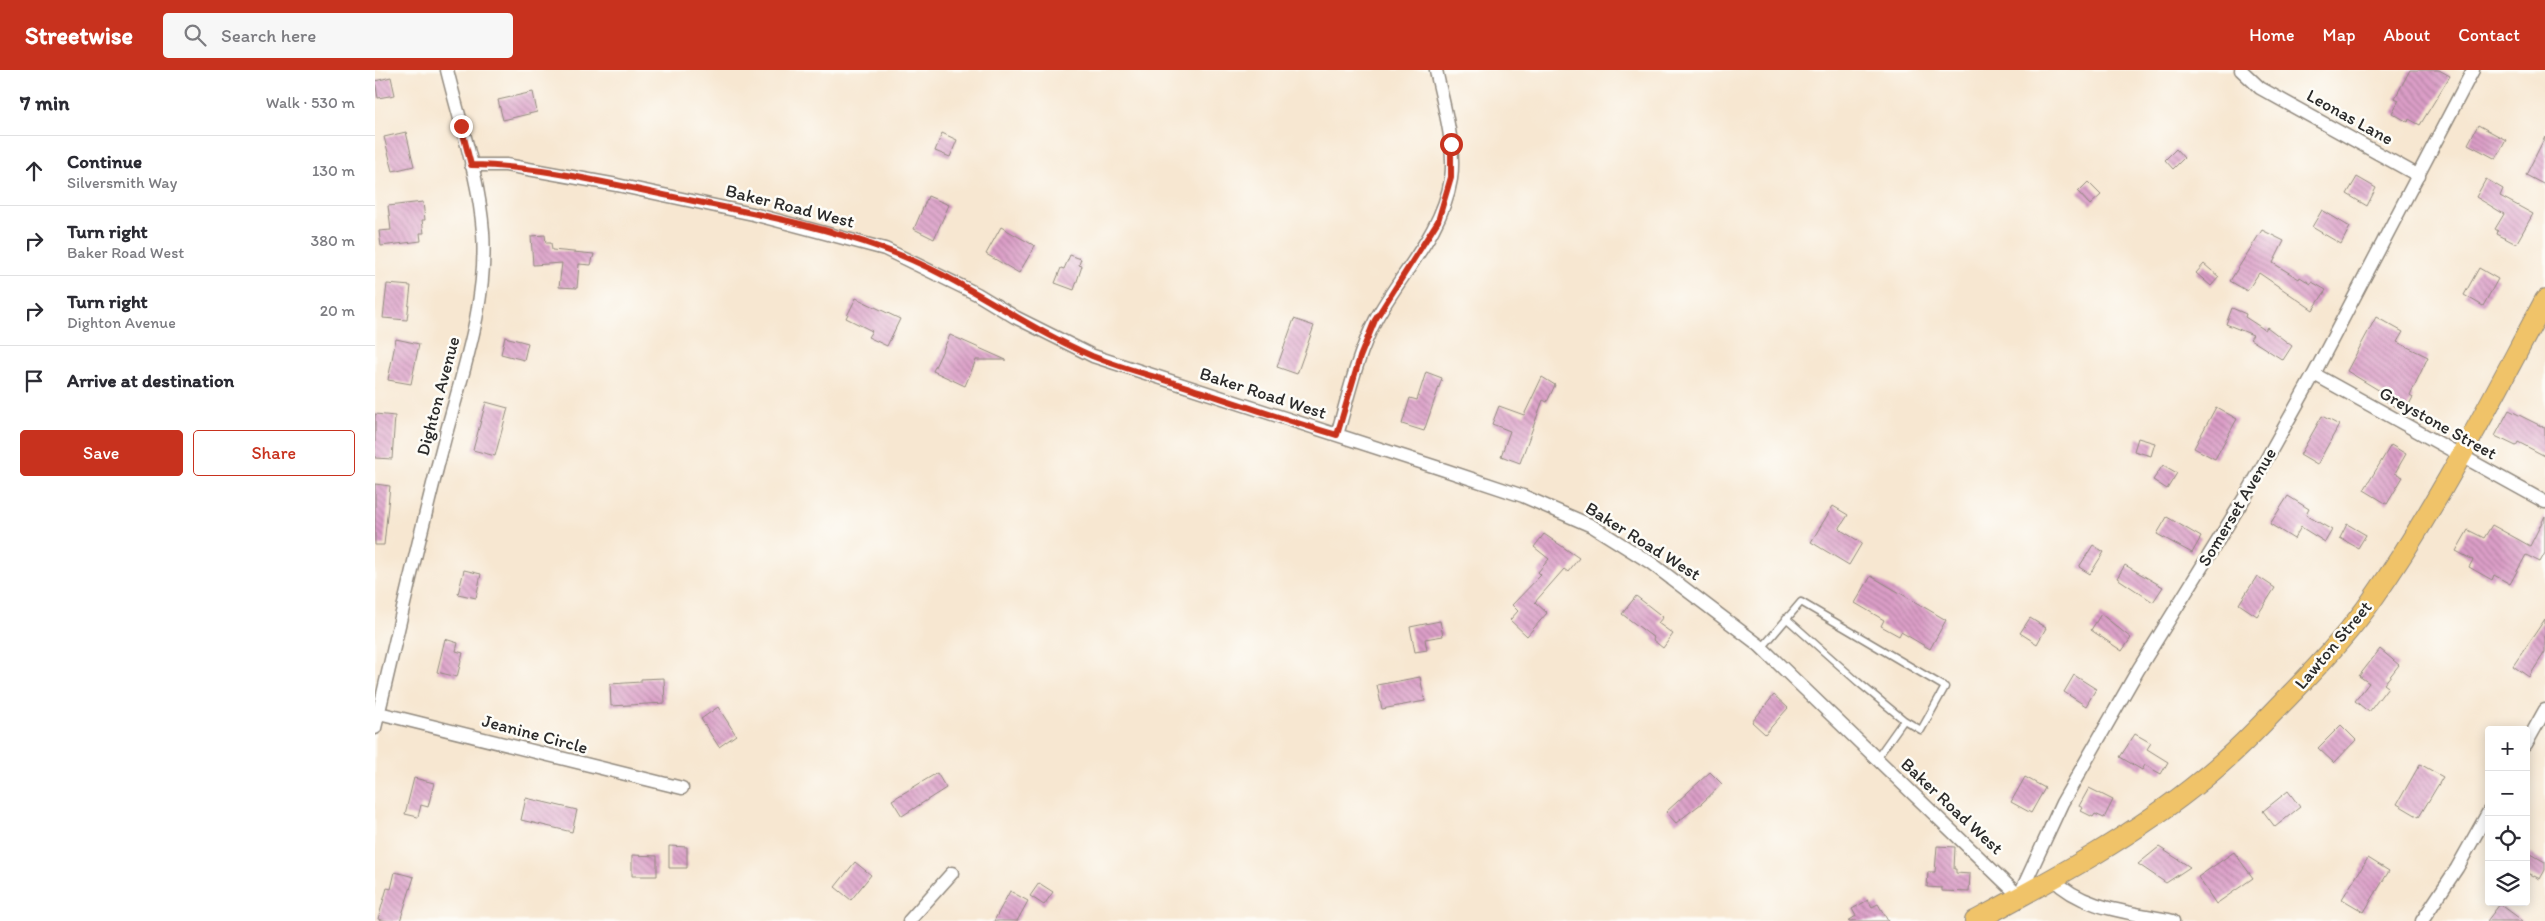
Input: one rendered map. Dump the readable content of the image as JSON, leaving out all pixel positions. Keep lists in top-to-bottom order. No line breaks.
{"streets":{"main road":["Lawton Street"],"street":["Leonas Lane","Baker Road West","Dighton Avenue","Greystone Street","Somerset Avenue","Jeanine Circle"]},"crossings":[["Leonas Lane","Somerset Avenue"],["Baker Road West","Dighton Avenue"],["Baker Road West","Somerset Avenue"],["Baker Road West","Lawton Street"],["Dighton Avenue","Jeanine Circle"],["Greystone Street","Somerset Avenue"],["Greystone Street","Lawton Street"],["Somerset Avenue","Lawton Street"]],"page":{"header":"Streetwise","search":"Search here","nav":["Home","Map","About","Contact"],"heading":["7 min","Walk · 530 m"],"list":[["Continue","Silversmith Way","130 m"],["Turn right","Baker Road West","380 m"],["Turn right","Dighton Avenue","20 m"],"Arrive at destination"],"buttons":["Save","Share"],"map_buttons":["+","−"]}}
